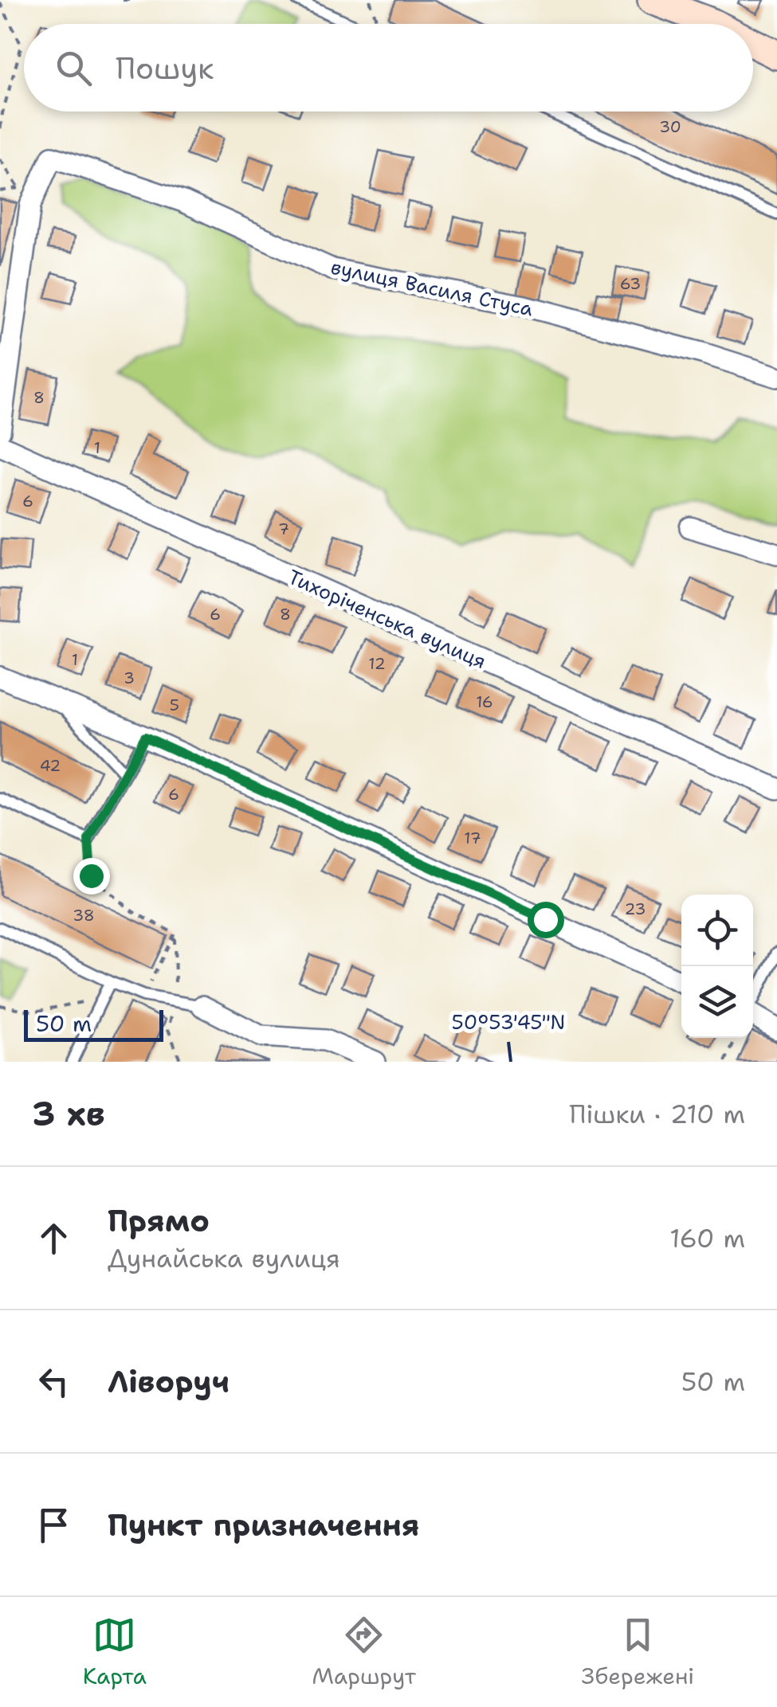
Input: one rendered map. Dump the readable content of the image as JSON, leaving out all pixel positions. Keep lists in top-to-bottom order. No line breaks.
{"streets":{"street":["вулиця Василя Стуса","Тихоріченська вулиця"]},"house_numbers":["30","63","8","1","6","7","6","8","1","12","3","16","5","42","6","17","23","38"],"scale_bar":"50 m","page":{"search":"Пошук","scale":"50 m","heading":["3 хв","Пішки · 210 m"],"list":[["Прямо","Дунайська вулиця","160 m"],["Ліворуч","50 m"],"Пункт призначення"],"nav":["Карта","Маршрут","Збережені"]},"coordinates":["50°53'45\"N"]}
